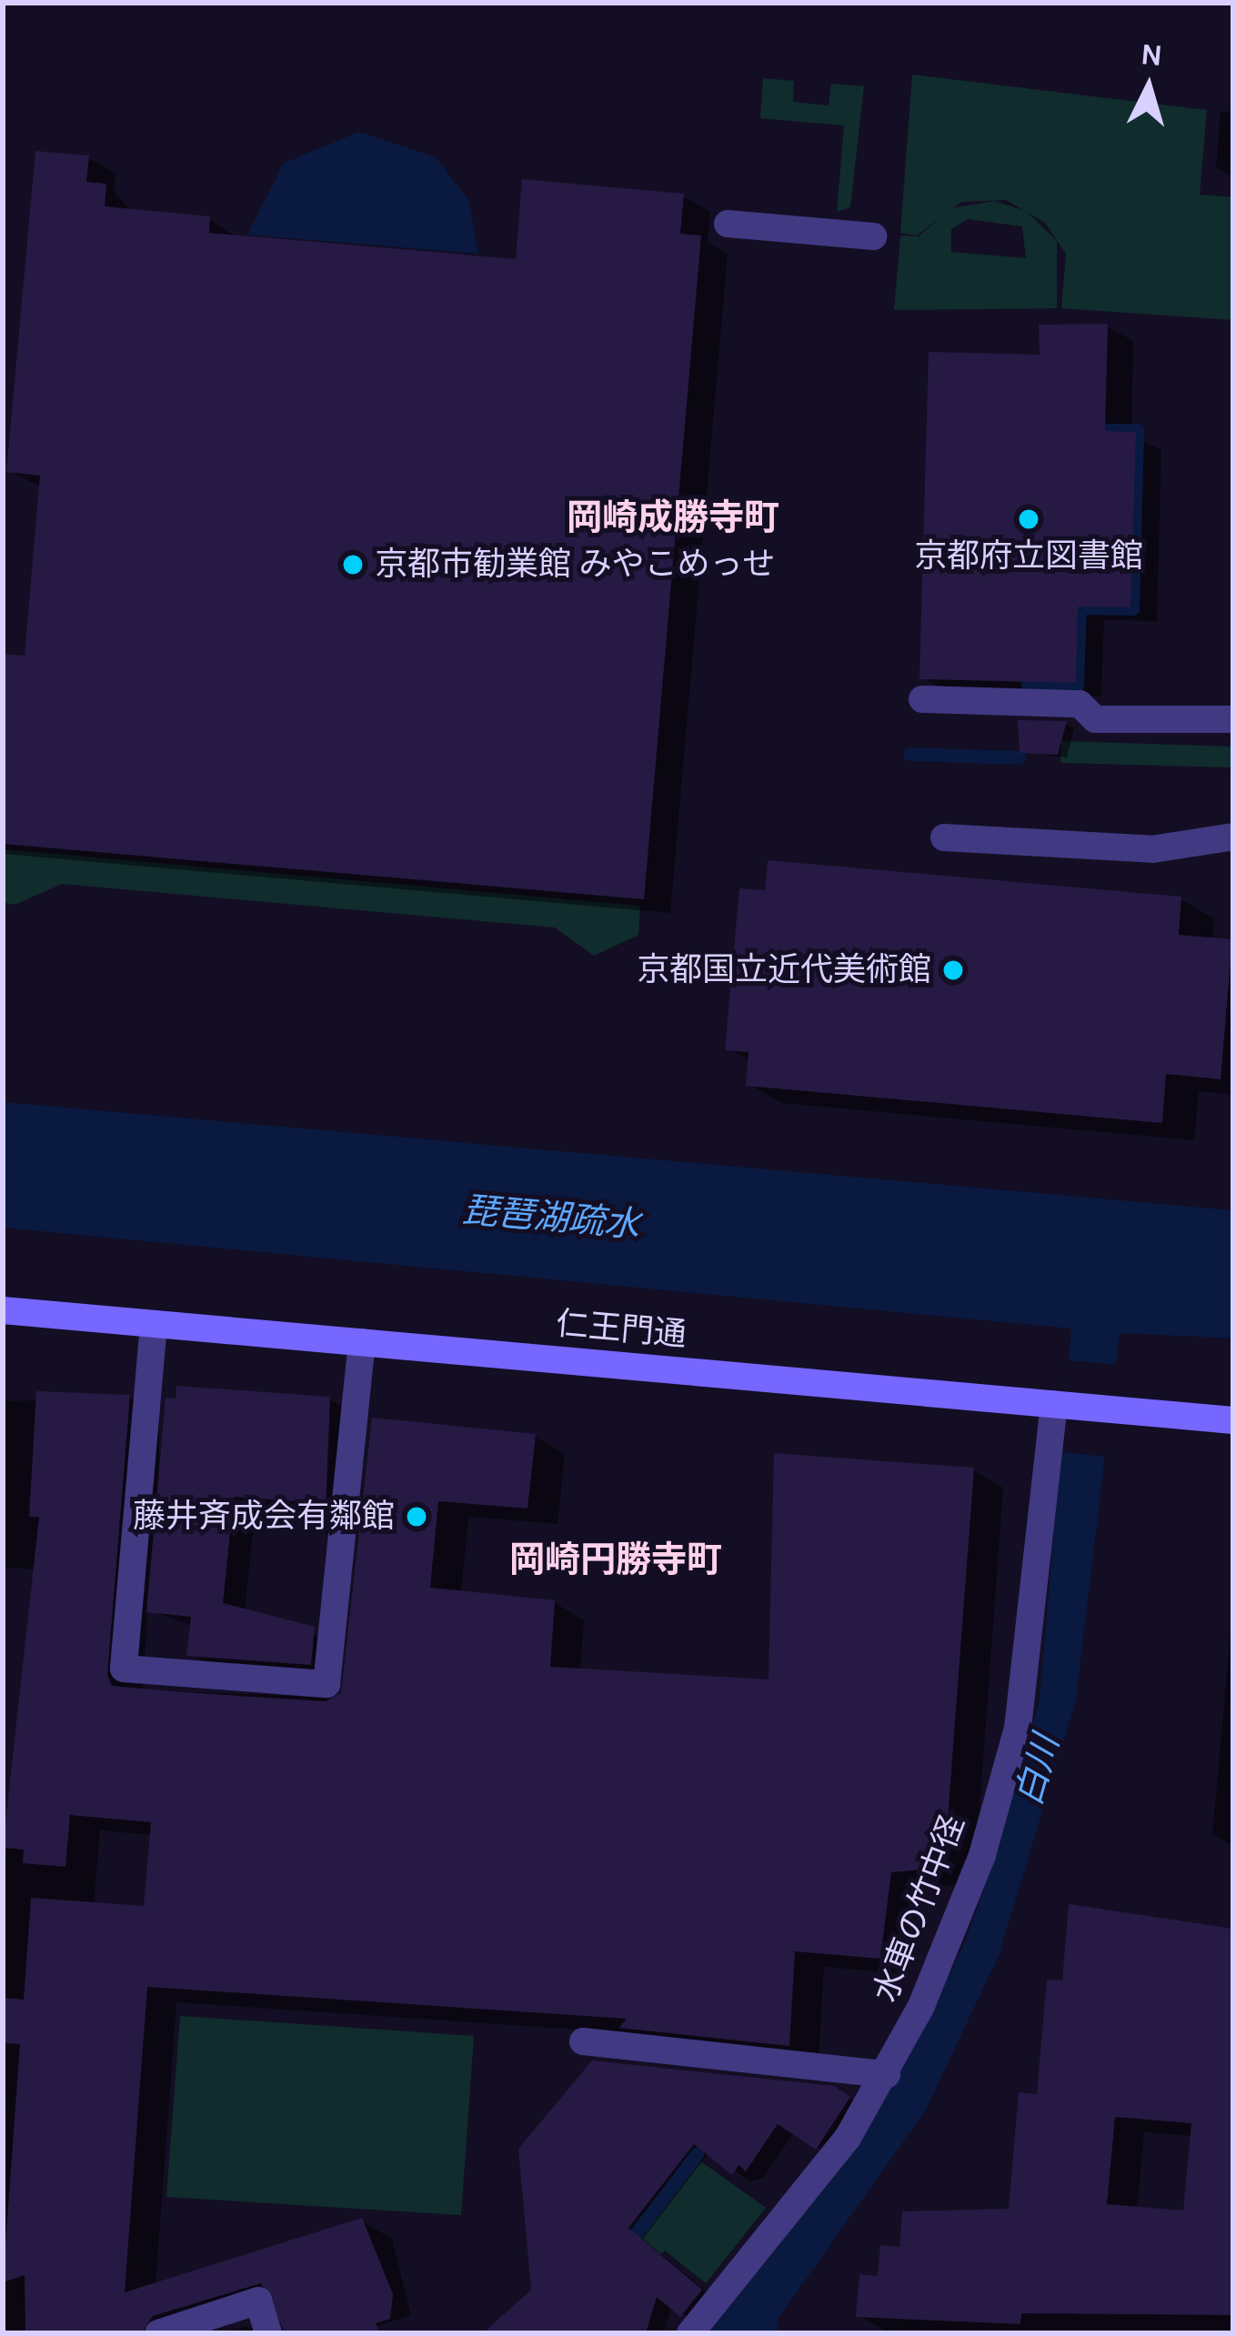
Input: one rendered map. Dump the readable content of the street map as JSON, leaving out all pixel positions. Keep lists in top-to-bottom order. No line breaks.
{"streets":{"street":["仁王門通","水車の竹中径"]},"crossings":[["仁王門通","水車の竹中径"]],"districts":["岡崎成勝寺町","岡崎円勝寺町"],"water":["琵琶湖疏水","白川"],"places":["京都府立図書館","京都市勧業館 みやこめっせ","京都国立近代美術館","藤井斉成会有鄰館"],"north":"top"}
